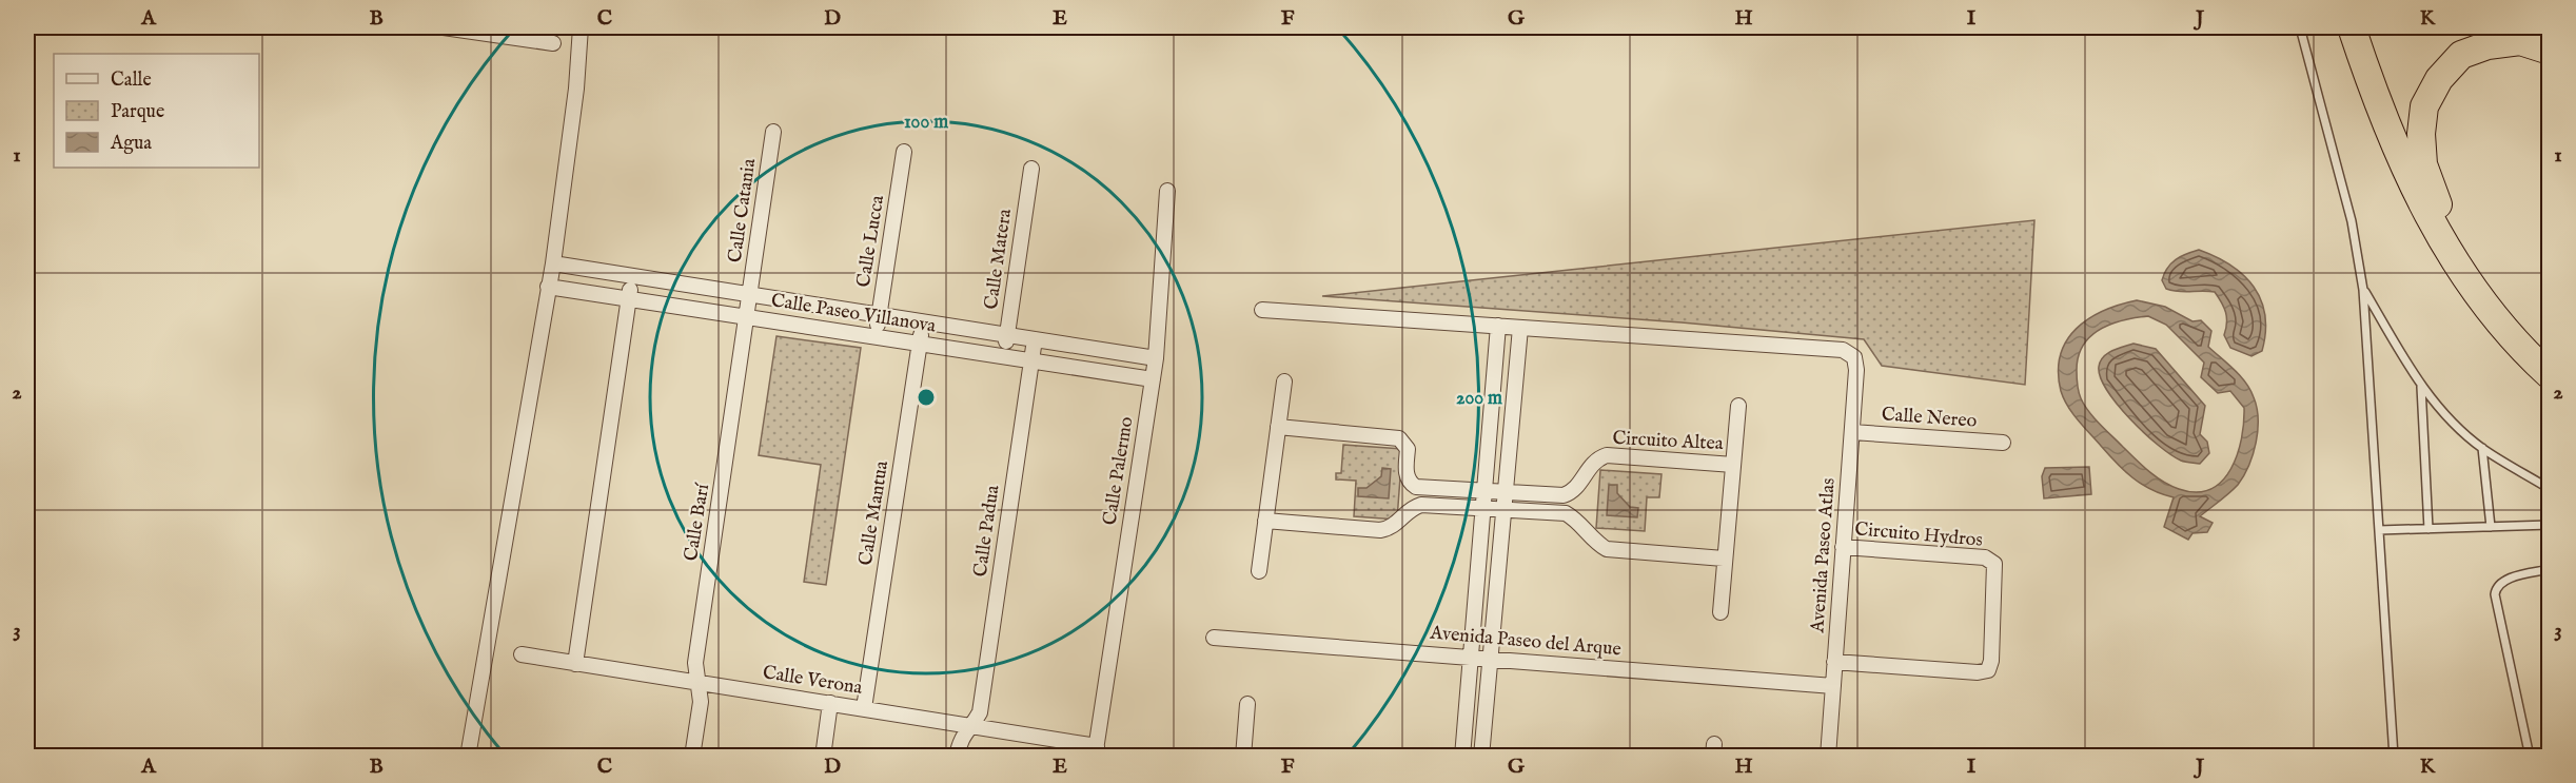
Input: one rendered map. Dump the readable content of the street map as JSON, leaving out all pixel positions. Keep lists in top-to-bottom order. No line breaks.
{"streets":{"street":["Calle Catania","Calle Lucca","Calle Matera","Calle Paseo Villanova","Calle Nereo","Circuito Altea","Calle Palermo","Calle Mantua","Calle Barí","Calle Padua","Circuito Hydros","Avenida Paseo Atlas","Avenida Paseo del Arque","Calle Verona"]},"crossings":[["Calle Catania","Calle Paseo Villanova"],["Calle Catania","Calle Barí"],["Calle Lucca","Calle Paseo Villanova"],["Calle Matera","Calle Paseo Villanova"],["Calle Paseo Villanova","Calle Palermo"],["Calle Paseo Villanova","Calle Mantua"],["Calle Paseo Villanova","Calle Barí"],["Calle Paseo Villanova","Calle Padua"],["Calle Nereo","Avenida Paseo Atlas"],["Calle Palermo","Calle Verona"],["Calle Mantua","Calle Verona"],["Calle Barí","Calle Verona"],["Calle Padua","Calle Verona"],["Circuito Hydros","Avenida Paseo Atlas"],["Avenida Paseo Atlas","Avenida Paseo del Arque"]],"legend":["Calle","Parque","Agua"],"grid":{"columns":["A","B","C","D","E","F","G","H","I","J","K"],"rows":["1","2","3"]},"rings":["100 m","200 m"]}
